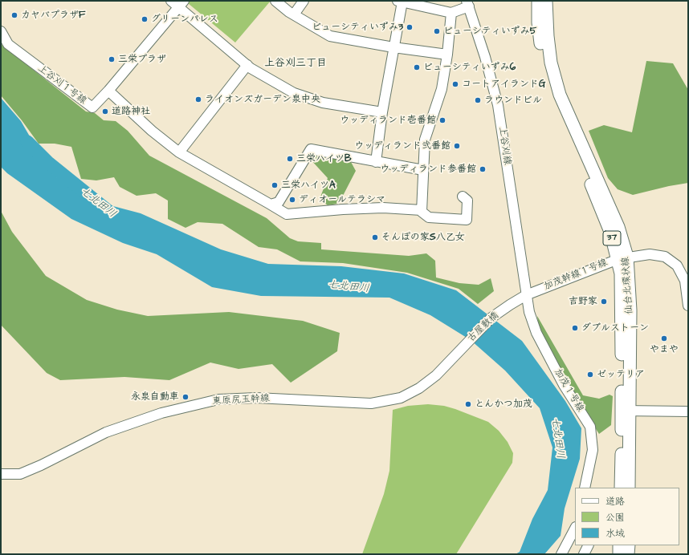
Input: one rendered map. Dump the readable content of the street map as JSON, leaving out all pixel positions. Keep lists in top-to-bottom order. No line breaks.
{"streets":{"main road":["37","仙台北環状線"],"street":["上谷刈１号線","上谷刈線","加茂幹線１号線","古屋敷橋","加茂１号線","東原尻玉幹線"]},"crossings":[["上谷刈線","加茂幹線１号線"],["上谷刈線","加茂１号線"],["加茂幹線１号線","仙台北環状線"],["加茂幹線１号線","古屋敷橋"],["加茂幹線１号線","加茂１号線"],["古屋敷橋","東原尻玉幹線"]],"districts":["上谷刈三丁目"],"water":["七北田川"],"places":["カヤバプラザF","グリーンパレス","ビューシティいずみ3","ビューシティいずみ5","三栄プラザ","ビューシティいずみ6","コートアイランドG","ライオンズガーデン泉中央","ラウンドビル","道路神社","ウッディランド壱番館","ウッディランド弐番館","三栄ハイツB","ウッディランド参番館","三栄ハイツA","ディオールテラシマ","そんぽの家S八乙女","吉野家","ダブルストーン","やまや","ゼッテリア","永泉自動車","とんかつ加茂"],"legend":["道路","公園","水域"]}
